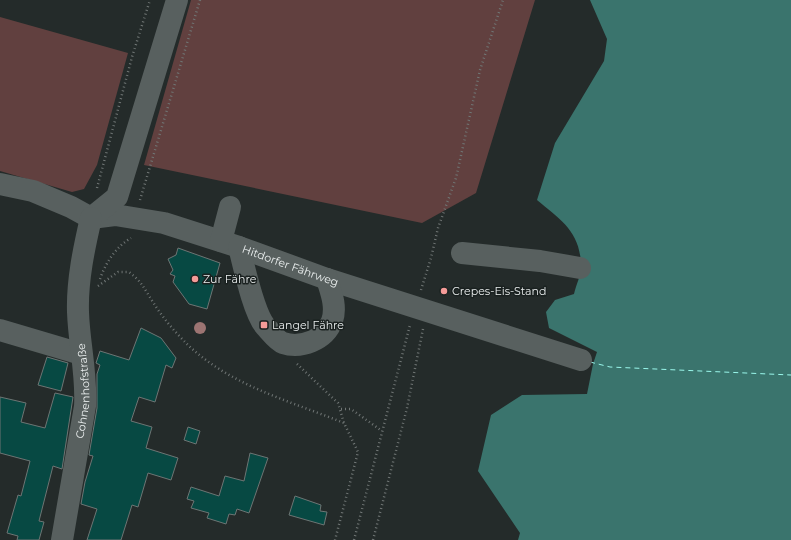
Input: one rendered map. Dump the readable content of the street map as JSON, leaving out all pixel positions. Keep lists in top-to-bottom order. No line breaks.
{"streets":{"street":["Hitdorfer Fährweg","Cohnenhofstraße"]},"crossings":[["Hitdorfer Fährweg","Cohnenhofstraße"]],"places":{"other":["Zur Fähre","Crepes-Eis-Stand"],"transit":["Langel Fähre"]}}
